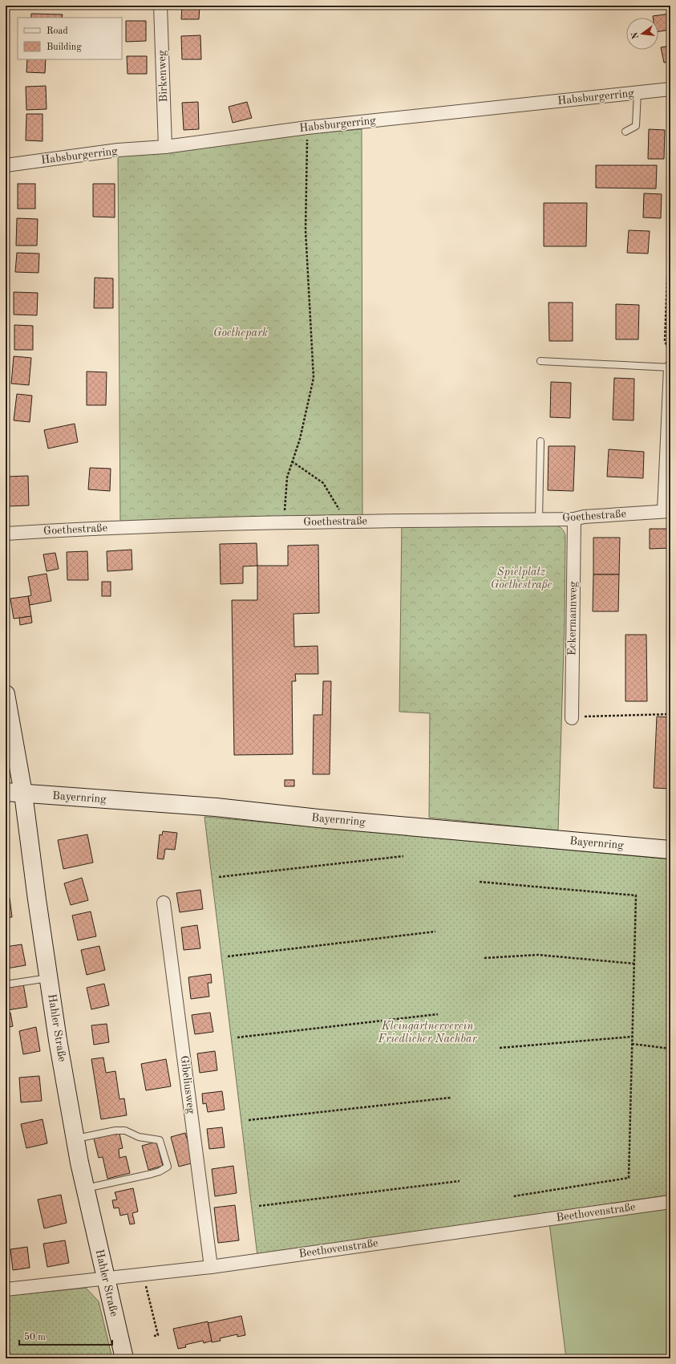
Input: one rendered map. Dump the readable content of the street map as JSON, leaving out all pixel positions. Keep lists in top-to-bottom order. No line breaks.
{"streets":{"street":["Birkenweg","Habsburgerring","Goethestraße","Eckermannweg","Bayernring","Hahler Straße","Gibeliusweg","Beethovenstraße"]},"crossings":[["Birkenweg","Habsburgerring"],["Goethestraße","Eckermannweg"],["Bayernring","Hahler Straße"],["Hahler Straße","Beethovenstraße"],["Gibeliusweg","Beethovenstraße"]],"parks":["Goethepark","Spielplatz Goethestraße","Kleingärtnerverein Friedlicher Nachbar"],"legend":["Road","Building"],"scale_bar":"50 m","north":"left"}
